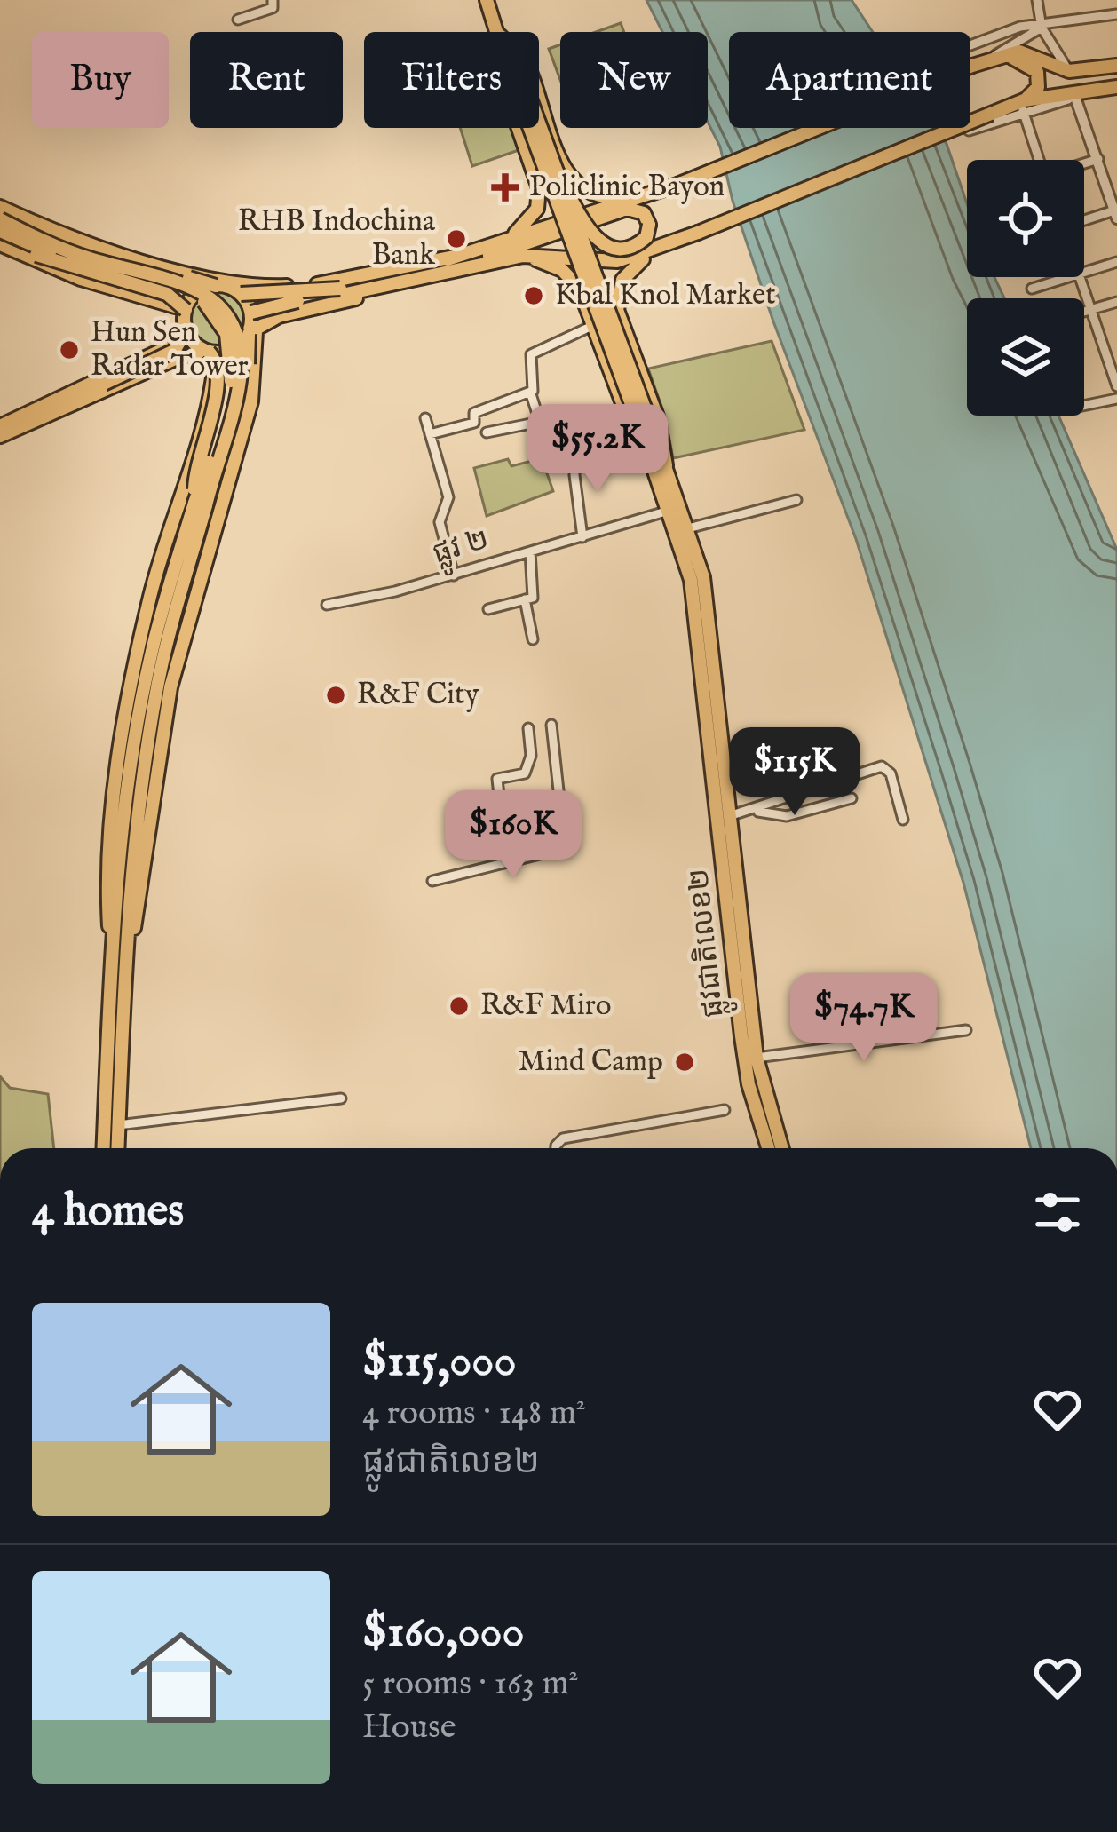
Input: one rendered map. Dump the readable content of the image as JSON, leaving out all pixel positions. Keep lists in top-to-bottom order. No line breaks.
{"streets":{"main road":["ផ្លូវជាតិលេខ២"],"street":["ផ្លូវ ២"]},"crossings":[["ផ្លូវ ២","ផ្លូវជាតិលេខ២"]],"places":{"health":["Policlinic Bayon"],"other":["RHB Indochina Bank","Kbal Knol Market","Hun Sen Radar Tower","R&F City","R&F Miro","Mind Camp"]},"page":{"chip":["Buy","Rent","Filters","New","Apartment"],"price":["$55.2K","$115K","$160K","$74.7K"],"heading":"4 homes","list":[{"name":"$115,000","note":"4 rooms · 148 m² · ផ្លូវជាតិលេខ២"},{"name":"$160,000","note":"5 rooms · 163 m² · House"}]}}
